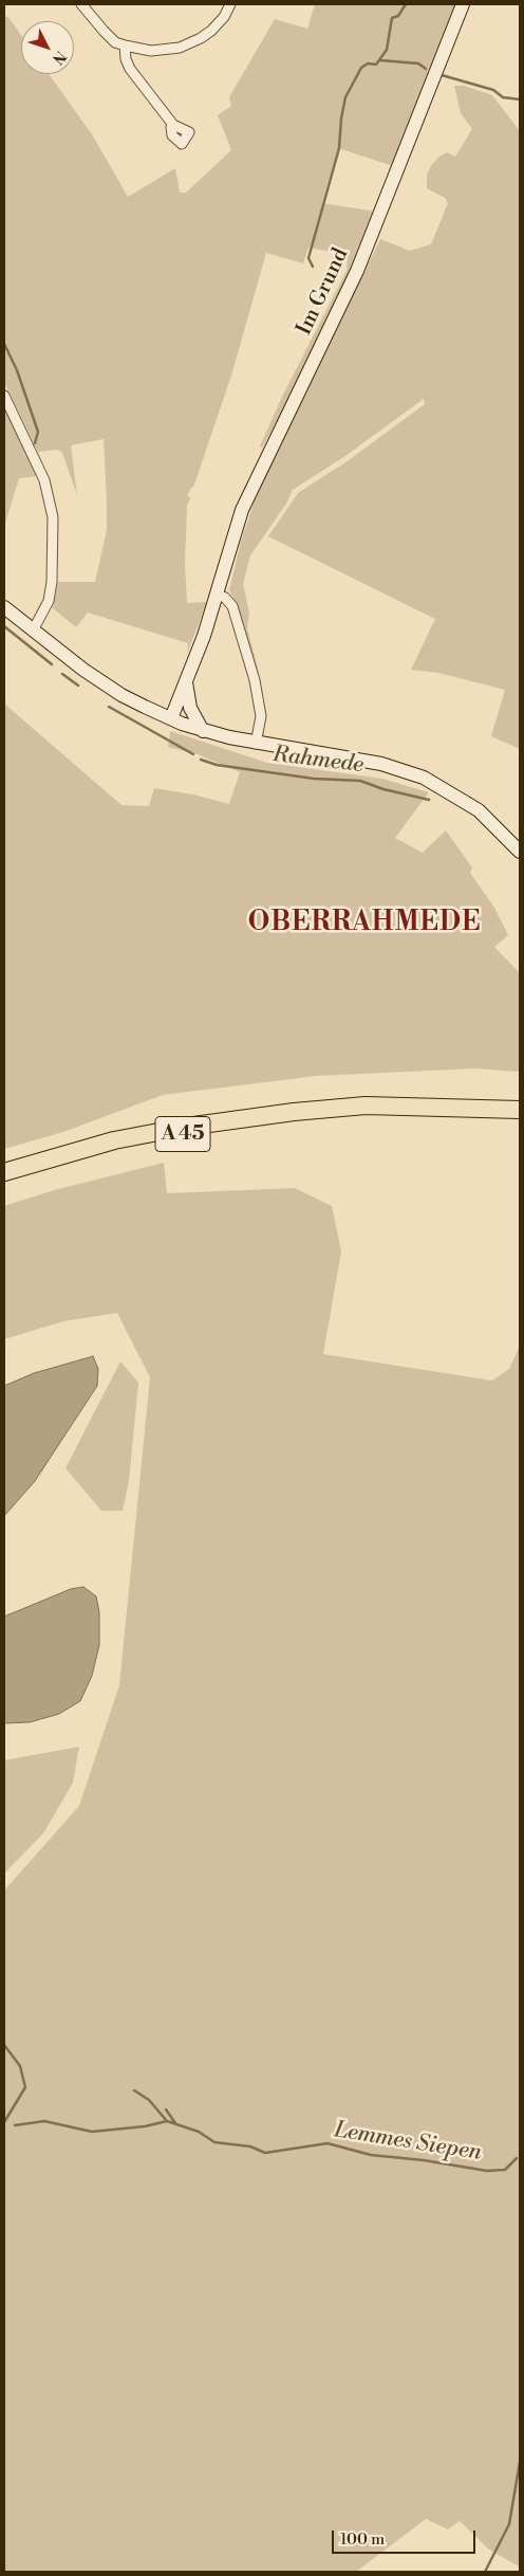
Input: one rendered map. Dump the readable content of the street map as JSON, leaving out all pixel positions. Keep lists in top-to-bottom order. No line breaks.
{"streets":{"highway":["A 45"],"main road":["Im Grund"]},"districts":["OBERRAHMEDE"],"water":["Rahmede","Lemmes Siepen"],"scale_bar":"100 m","north":"bottom right"}
